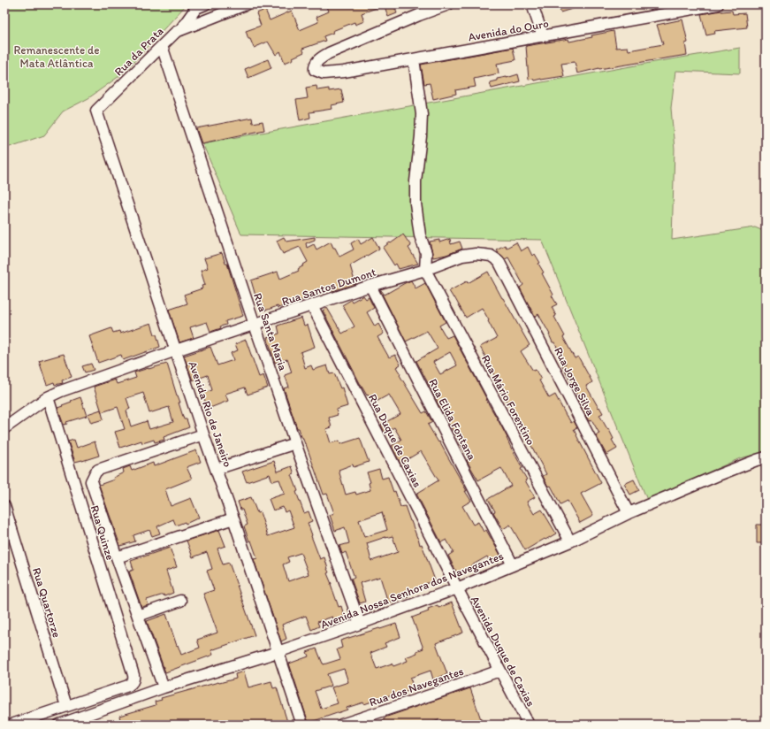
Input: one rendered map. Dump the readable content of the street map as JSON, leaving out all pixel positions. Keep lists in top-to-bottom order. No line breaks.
{"streets":{"street":["Avenida do Ouro","Rua da Prata","Rua Santos Dumont","Rua Santa Maria","Rua Jorge Silva","Rua Mário Forentino","Avenida Rio de Janeiro","Rua Elida Fontana","Rua Duque de Caxias","Rua Quinze","Avenida Nossa Senhora dos Navegantes","Rua Quartorze","Avenida Duque de Caxias","Rua dos Navegantes"]},"crossings":[["Rua da Prata","Rua Santa Maria"],["Rua da Prata","Avenida Rio de Janeiro"],["Rua Santos Dumont","Rua Santa Maria"],["Rua Santos Dumont","Rua Jorge Silva"],["Rua Santos Dumont","Rua Mário Forentino"],["Rua Santos Dumont","Avenida Rio de Janeiro"],["Rua Santos Dumont","Rua Elida Fontana"],["Rua Santos Dumont","Rua Duque de Caxias"],["Rua Santos Dumont","Rua Quinze"],["Rua Santa Maria","Avenida Nossa Senhora dos Navegantes"],["Rua Jorge Silva","Avenida Nossa Senhora dos Navegantes"],["Rua Mário Forentino","Avenida Nossa Senhora dos Navegantes"],["Avenida Rio de Janeiro","Avenida Nossa Senhora dos Navegantes"],["Rua Elida Fontana","Avenida Nossa Senhora dos Navegantes"],["Rua Duque de Caxias","Avenida Nossa Senhora dos Navegantes"],["Rua Duque de Caxias","Avenida Duque de Caxias"],["Rua Quinze","Rua Quartorze"],["Avenida Nossa Senhora dos Navegantes","Avenida Duque de Caxias"],["Avenida Duque de Caxias","Rua dos Navegantes"]],"parks":["Remanescente de Mata Atlântica"]}
